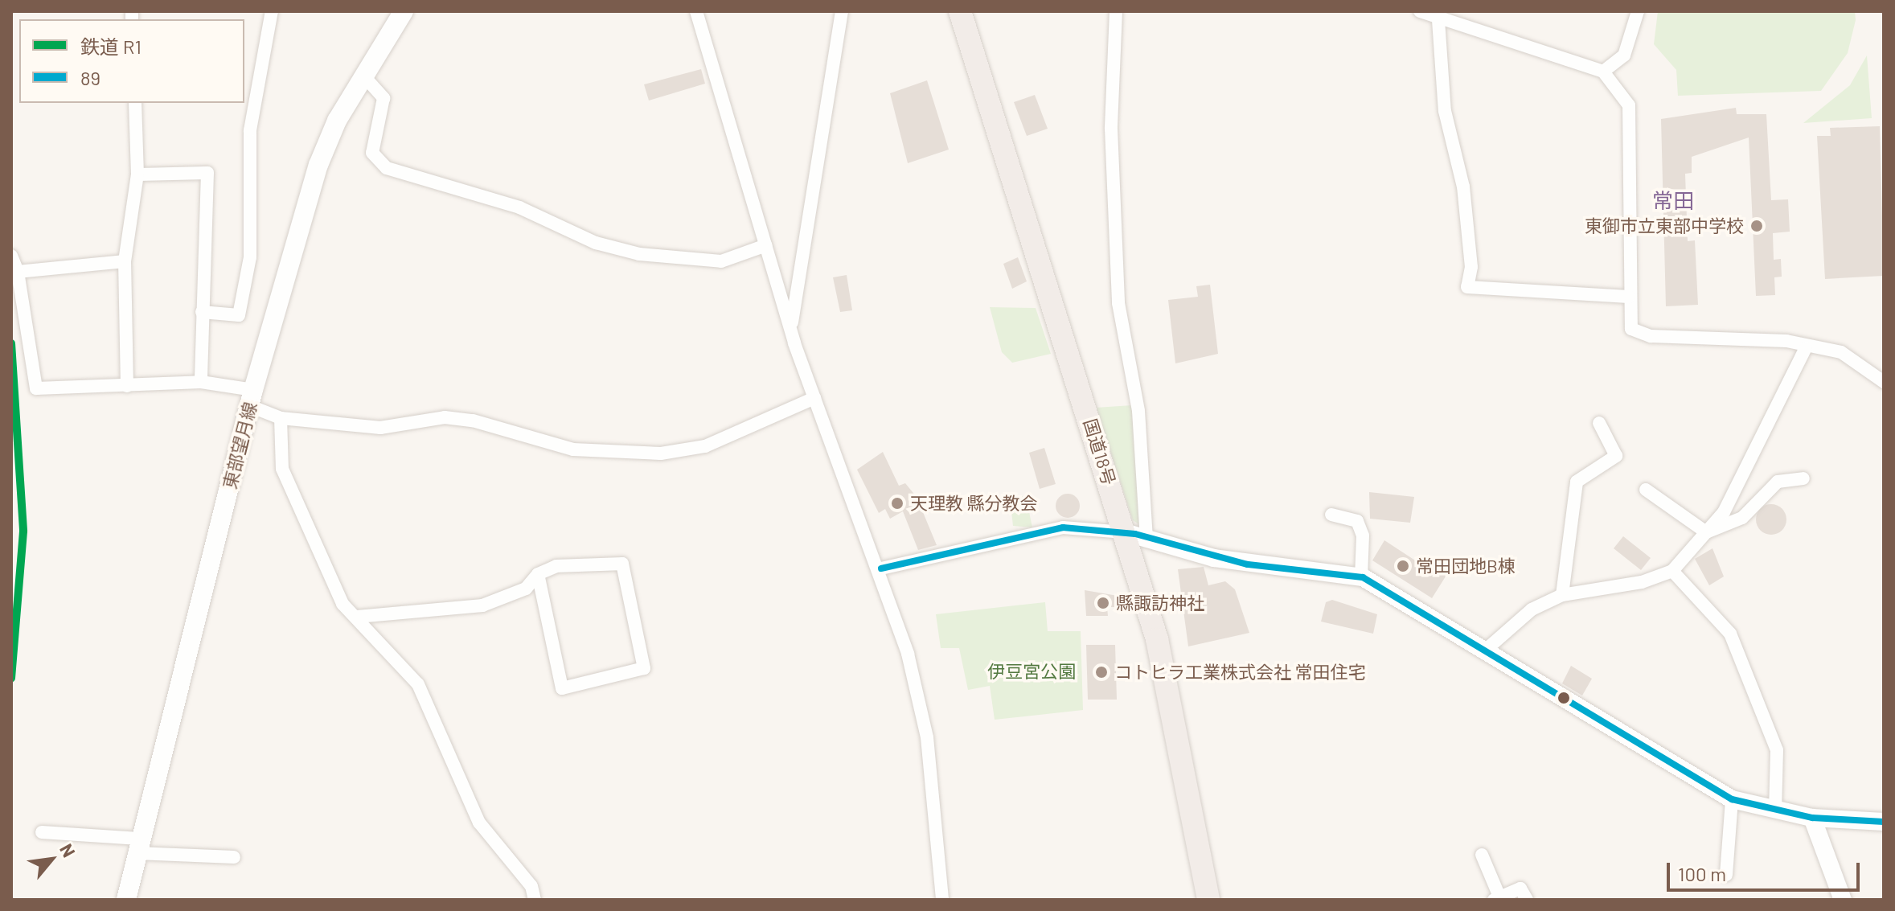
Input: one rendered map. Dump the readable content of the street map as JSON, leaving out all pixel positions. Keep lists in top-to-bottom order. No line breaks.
{"streets":{"highway":["国道18号"],"main road":["東部望月線"]},"districts":["常田"],"parks":["伊豆宮公園"],"places":["東御市立東部中学校","天理教 縣分教会","常田団地B棟","縣諏訪神社","コトヒラ工業株式会社 常田住宅"],"lines":["rail line R1","transit line 89"],"legend":["鉄道 R1","89"],"scale_bar":"100 m","north":"top right"}
